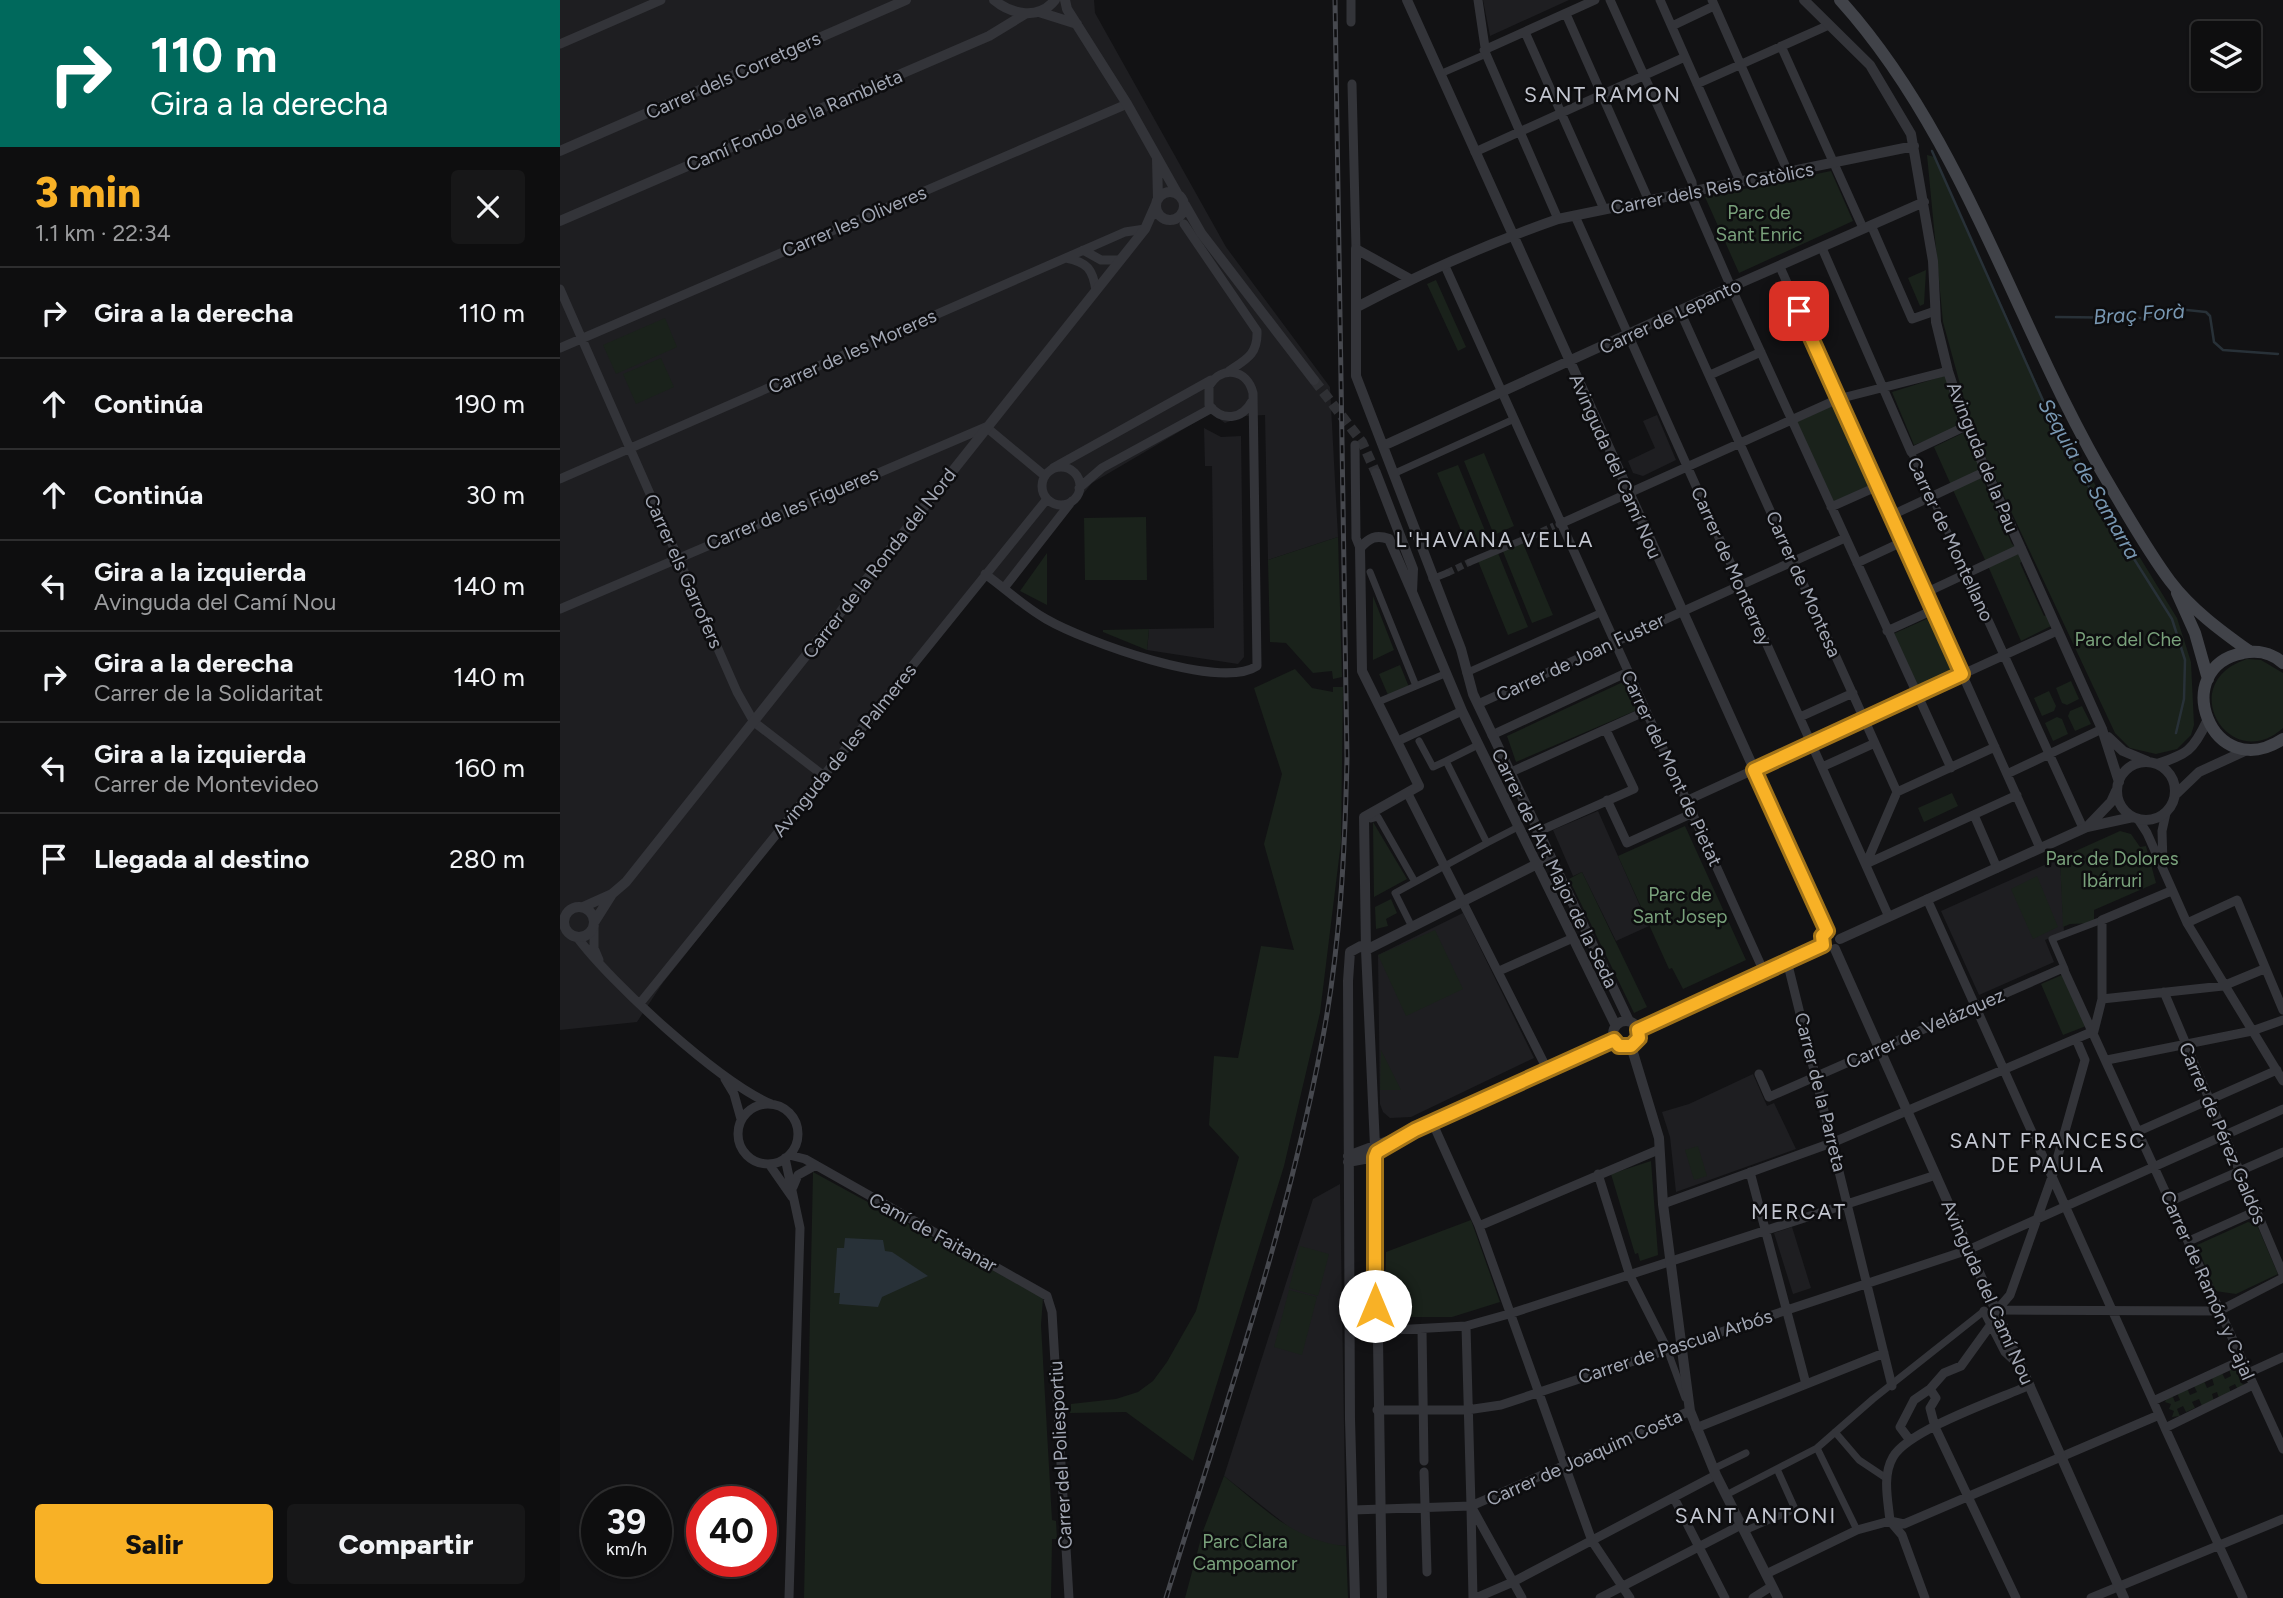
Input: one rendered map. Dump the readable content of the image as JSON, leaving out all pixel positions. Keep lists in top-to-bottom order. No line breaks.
{"streets":{"street":["Carrer dels Corretgers","Camí Fondo de la Rambleta","Carrer dels Reis Catòlics","Carrer les Oliveres","Carrer de Lepanto","Carrer de les Moreres","Avinguda de la Pau","Avinguda del Camí Nou","Carrer de les Figueres","Carrer de Montellano","Carrer de la Ronda del Nord","Carrer de Monterrey","Carrer els Garrofers","Carrer de Montesa","Carrer de Joan Fuster","Avinguda de les Palmeres","Carrer del Mont de Pietat","Carrer de l'Art Major de la Seda","Carrer de Velázquez","Carrer de la Parreta","Carrer de Pérez Galdós","Camí de Faitanar","Carrer de Ramón y Cajal","Carrer de Pascual Arbós","Carrer del Poliesportiu","Carrer de Joaquim Costa"]},"crossings":[["Carrer dels Reis Catòlics","Avinguda de la Pau"],["Carrer dels Reis Catòlics","Avinguda del Camí Nou"],["Carrer dels Reis Catòlics","Carrer de Monterrey"],["Carrer dels Reis Catòlics","Carrer del Mont de Pietat"],["Carrer dels Reis Catòlics","Carrer de l'Art Major de la Seda"],["Carrer les Oliveres","Carrer els Garrofers"],["Carrer de Lepanto","Avinguda de la Pau"],["Carrer de Lepanto","Avinguda del Camí Nou"],["Carrer de Lepanto","Carrer de Montellano"],["Carrer de Lepanto","Carrer de Monterrey"],["Carrer de Lepanto","Carrer de Montesa"],["Carrer de Lepanto","Carrer del Mont de Pietat"],["Carrer de Lepanto","Carrer de l'Art Major de la Seda"],["Carrer de les Moreres","Carrer de la Ronda del Nord"],["Carrer de les Moreres","Carrer els Garrofers"],["Avinguda del Camí Nou","Carrer de Joan Fuster"],["Avinguda del Camí Nou","Carrer de Velázquez"],["Avinguda del Camí Nou","Carrer de Pascual Arbós"],["Carrer de les Figueres","Carrer de la Ronda del Nord"],["Carrer de les Figueres","Carrer els Garrofers"],["Carrer de la Ronda del Nord","Carrer els Garrofers"],["Carrer de Monterrey","Carrer de Joan Fuster"],["Carrer els Garrofers","Avinguda de les Palmeres"],["Carrer de Montesa","Carrer de Joan Fuster"],["Carrer de Joan Fuster","Carrer del Mont de Pietat"],["Carrer de Joan Fuster","Carrer de l'Art Major de la Seda"],["Carrer de Velázquez","Carrer de la Parreta"],["Carrer de Velázquez","Carrer de Ramón y Cajal"],["Carrer de la Parreta","Carrer de Pascual Arbós"],["Carrer de Pérez Galdós","Carrer de Pascual Arbós"],["Camí de Faitanar","Carrer del Poliesportiu"],["Carrer de Ramón y Cajal","Carrer de Pascual Arbós"]],"districts":["SANT RAMON","L'HAVANA VELLA","SANT FRANCESC DE PAULA","MERCAT","SANT ANTONI"],"water":["Braç Forà","Séquia de Samarra"],"parks":["Parc de Sant Enric","Parc del Che","Parc de Dolores Ibárruri","Parc de Sant Josep","Parc Clara Campoamor"],"page":{"turn":["110 m","Gira a la derecha"],"heading":["3 min","1.1 km · 22:34"],"list":[{"name":"Gira a la derecha","value":"110 m"},{"name":"Continúa","value":"190 m"},{"name":"Continúa","value":"30 m"},{"name":"Gira a la izquierda","note":"Avinguda del Camí Nou","value":"140 m"},{"name":"Gira a la derecha","note":"Carrer de la Solidaritat","value":"140 m"},{"name":"Gira a la izquierda","note":"Carrer de Montevideo","value":"160 m"},{"name":"Llegada al destino","value":"280 m"}],"speed":"39 km/h","limit":"40","buttons":["Salir","Compartir"]}}
